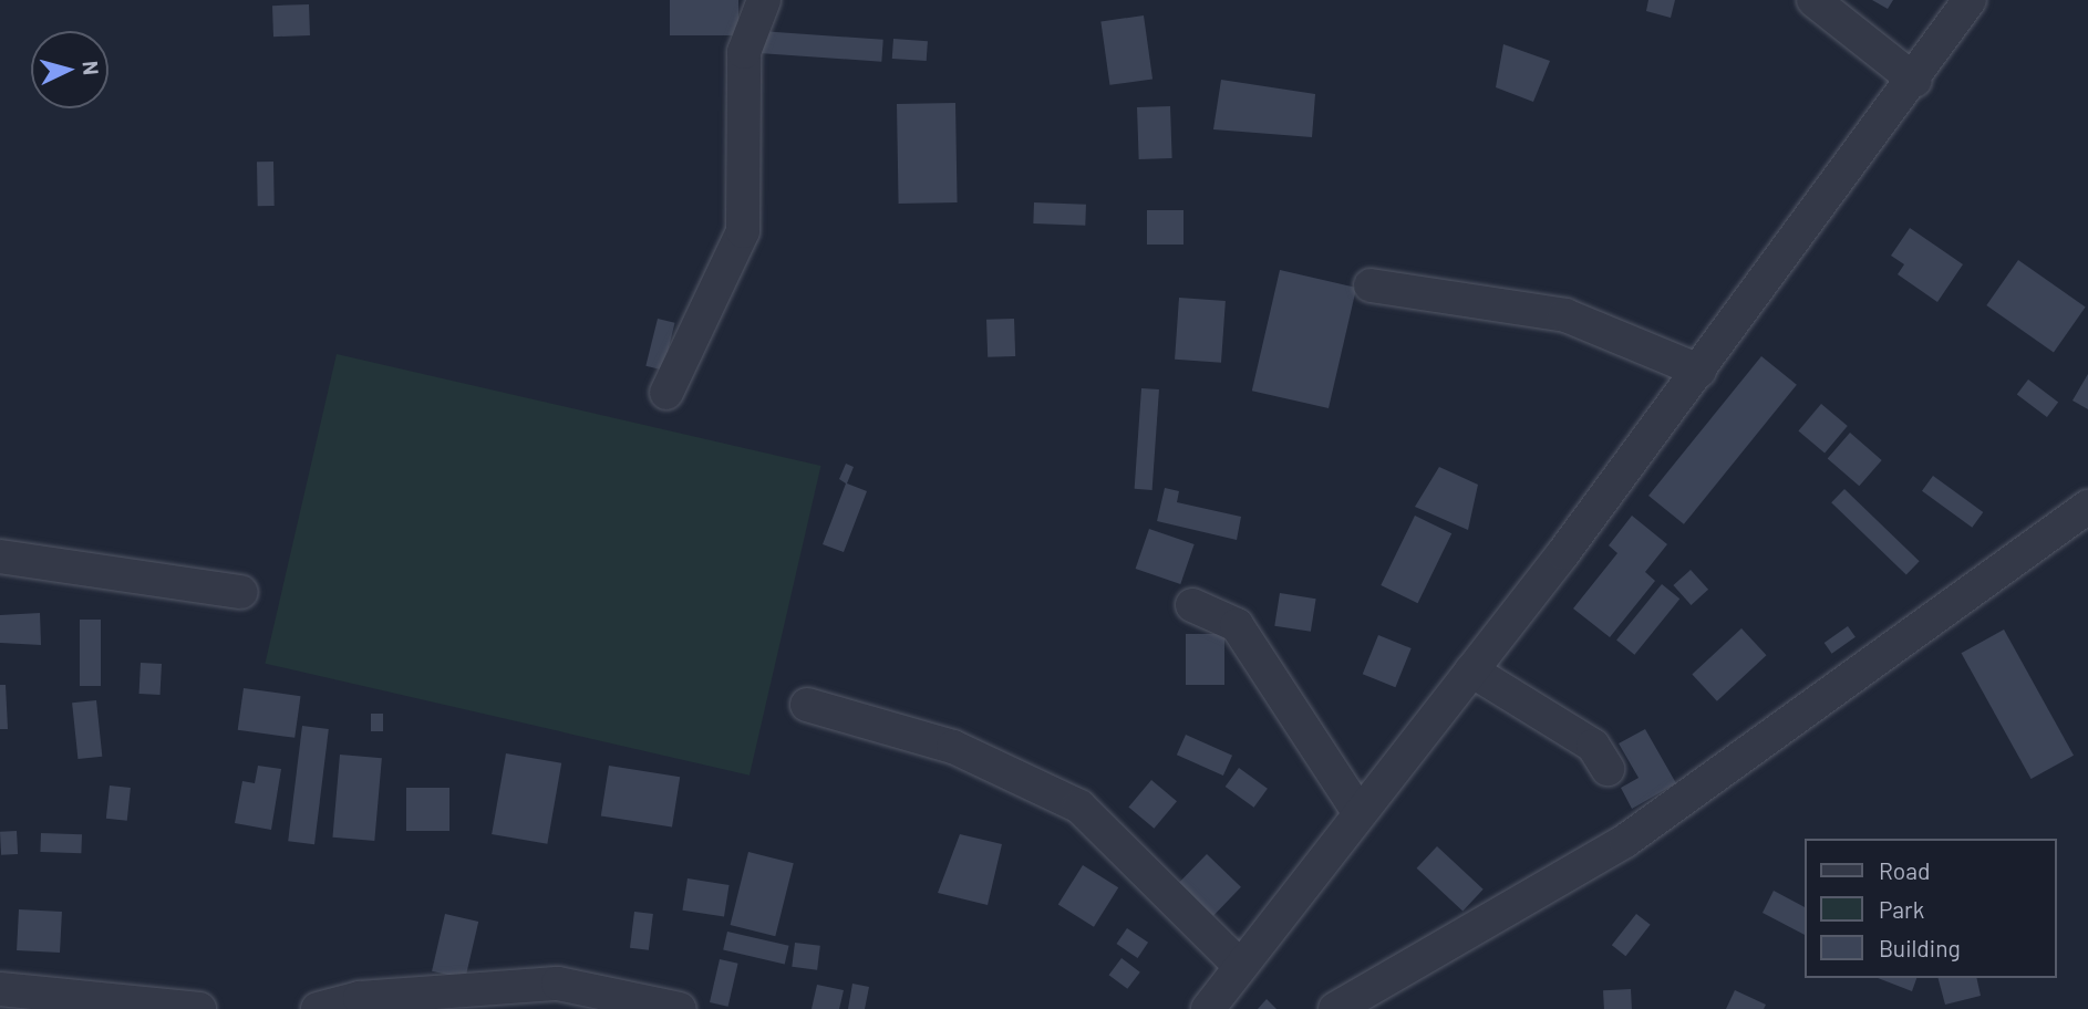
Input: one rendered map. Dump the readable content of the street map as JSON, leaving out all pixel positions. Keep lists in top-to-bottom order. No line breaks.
{"legend":["Road","Park","Building"],"north":"right"}
